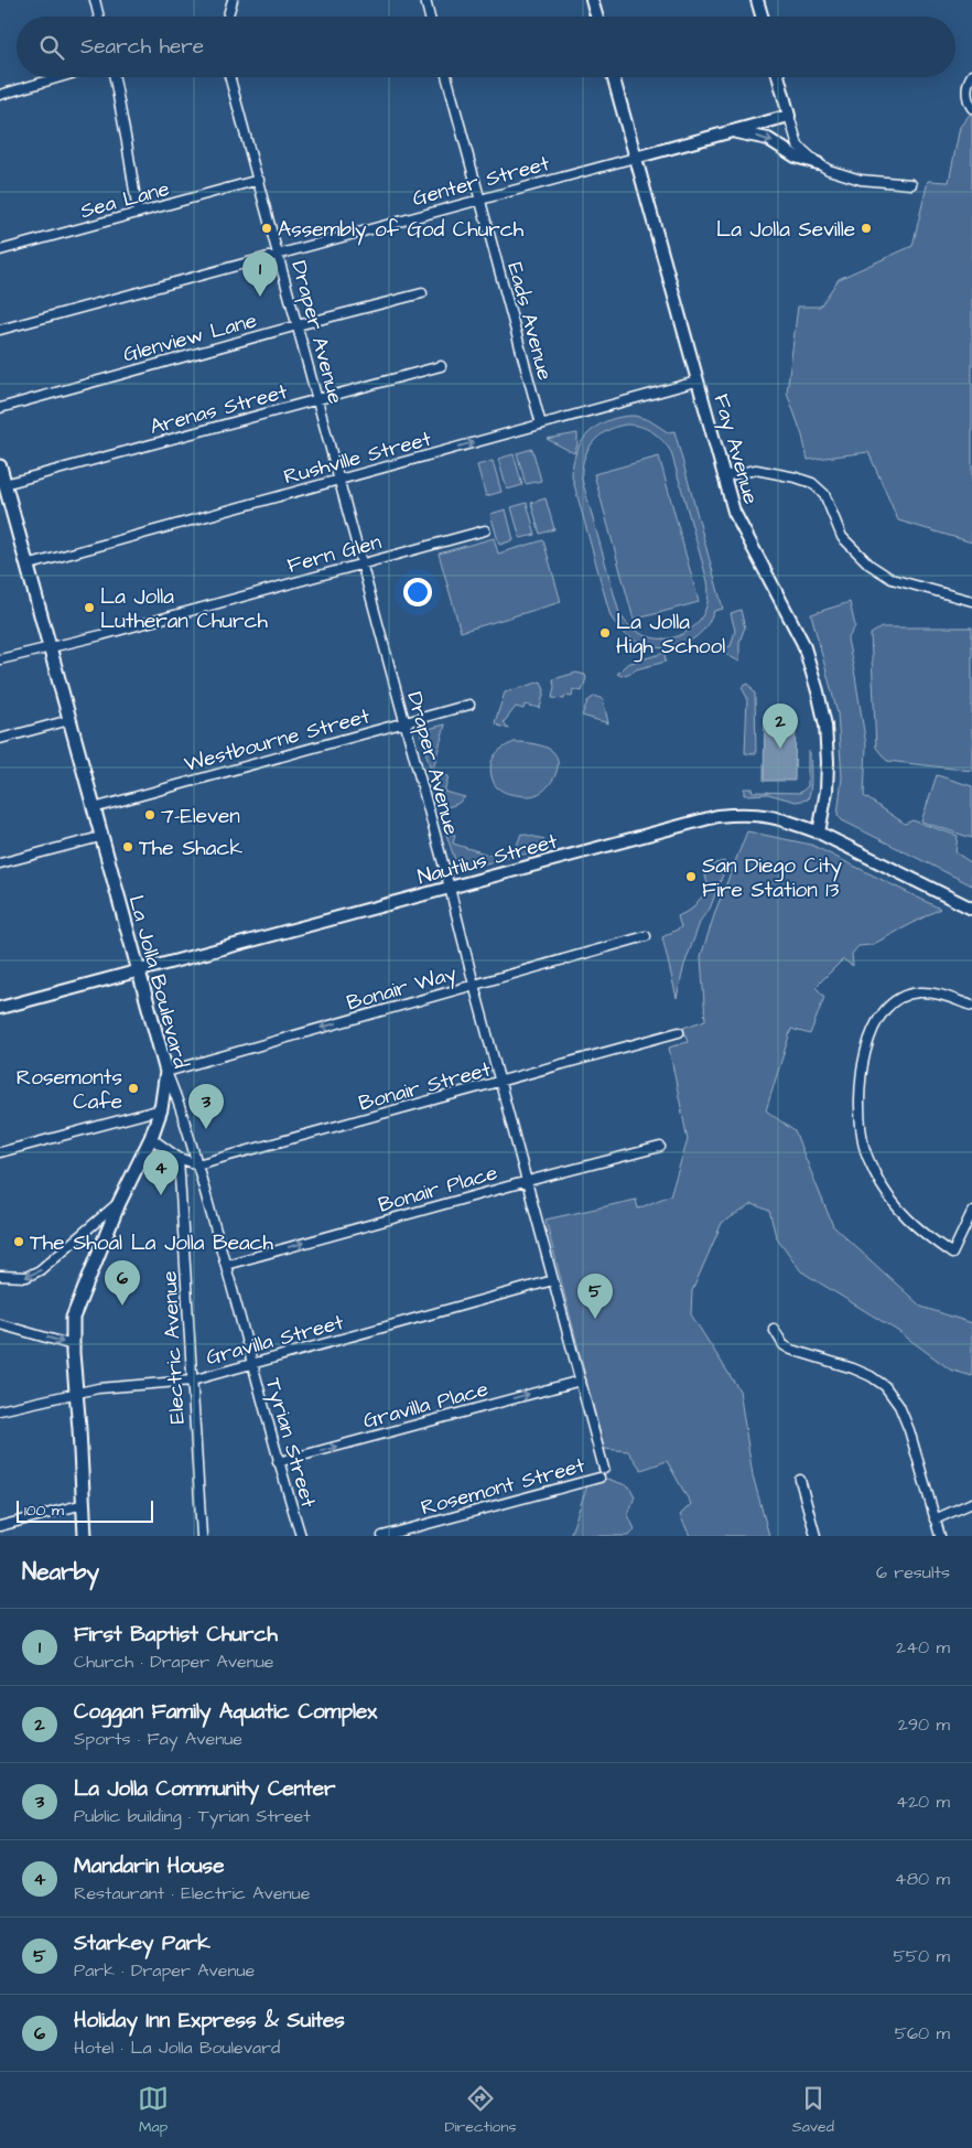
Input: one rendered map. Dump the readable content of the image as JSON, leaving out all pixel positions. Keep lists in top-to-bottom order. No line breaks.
{"streets":{"main road":["La Jolla Boulevard"],"street":["Genter Street","Sea Lane","Eads Avenue","Draper Avenue","Glenview Lane","Arenas Street","Fay Avenue","Rushville Street","Fern Glen","Westbourne Street","Nautilus Street","Bonair Way","Bonair Street","Bonair Place","Gravilla Street","Electric Avenue","Gravilla Place","Tyrian Street","Rosemont Street"]},"crossings":[["Genter Street","Eads Avenue"],["Genter Street","Draper Avenue"],["Genter Street","Fay Avenue"],["Sea Lane","Draper Avenue"],["Eads Avenue","Rushville Street"],["Draper Avenue","Glenview Lane"],["Draper Avenue","Arenas Street"],["Draper Avenue","Rushville Street"],["Draper Avenue","Fern Glen"],["Draper Avenue","Westbourne Street"],["Draper Avenue","Nautilus Street"],["Draper Avenue","Bonair Way"],["Draper Avenue","Bonair Street"],["Draper Avenue","Bonair Place"],["Draper Avenue","Gravilla Street"],["Draper Avenue","Gravilla Place"],["Arenas Street","La Jolla Boulevard"],["Fay Avenue","Rushville Street"],["Fay Avenue","Nautilus Street"],["Rushville Street","La Jolla Boulevard"],["Fern Glen","La Jolla Boulevard"],["Westbourne Street","La Jolla Boulevard"],["Nautilus Street","La Jolla Boulevard"],["La Jolla Boulevard","Bonair Way"],["La Jolla Boulevard","Gravilla Street"],["La Jolla Boulevard","Tyrian Street"],["Bonair Way","Tyrian Street"],["Bonair Street","Tyrian Street"],["Bonair Place","Tyrian Street"],["Gravilla Street","Electric Avenue"],["Gravilla Street","Tyrian Street"],["Gravilla Place","Tyrian Street"]],"one_way":["Bonair Way","Bonair Place","Gravilla Place"],"places":["Assembly of God Church","La Jolla Seville","La Jolla Lutheran Church","La Jolla High School","7-Eleven","The Shack","San Diego City Fire Station 13","Rosemonts Cafe","The Shoal La Jolla Beach"],"scale_bar":"100 m","page":{"search":"Search here","pins":["1","2","3","4","6","5"],"scale":"100 m","heading":["Nearby","6 results"],"list":[{"mark":"1","name":"First Baptist Church","note":"Church · Draper Avenue","value":"240 m"},{"mark":"2","name":"Coggan Family Aquatic Complex","note":"Sports · Fay Avenue","value":"290 m"},{"mark":"3","name":"La Jolla Community Center","note":"Public building · Tyrian Street","value":"420 m"},{"mark":"4","name":"Mandarin House","note":"Restaurant · Electric Avenue","value":"480 m"},{"mark":"5","name":"Starkey Park","note":"Park · Draper Avenue","value":"550 m"},{"mark":"6","name":"Holiday Inn Express & Suites","note":"Hotel · La Jolla Boulevard","value":"560 m"}],"nav":["Map","Directions","Saved"]}}
